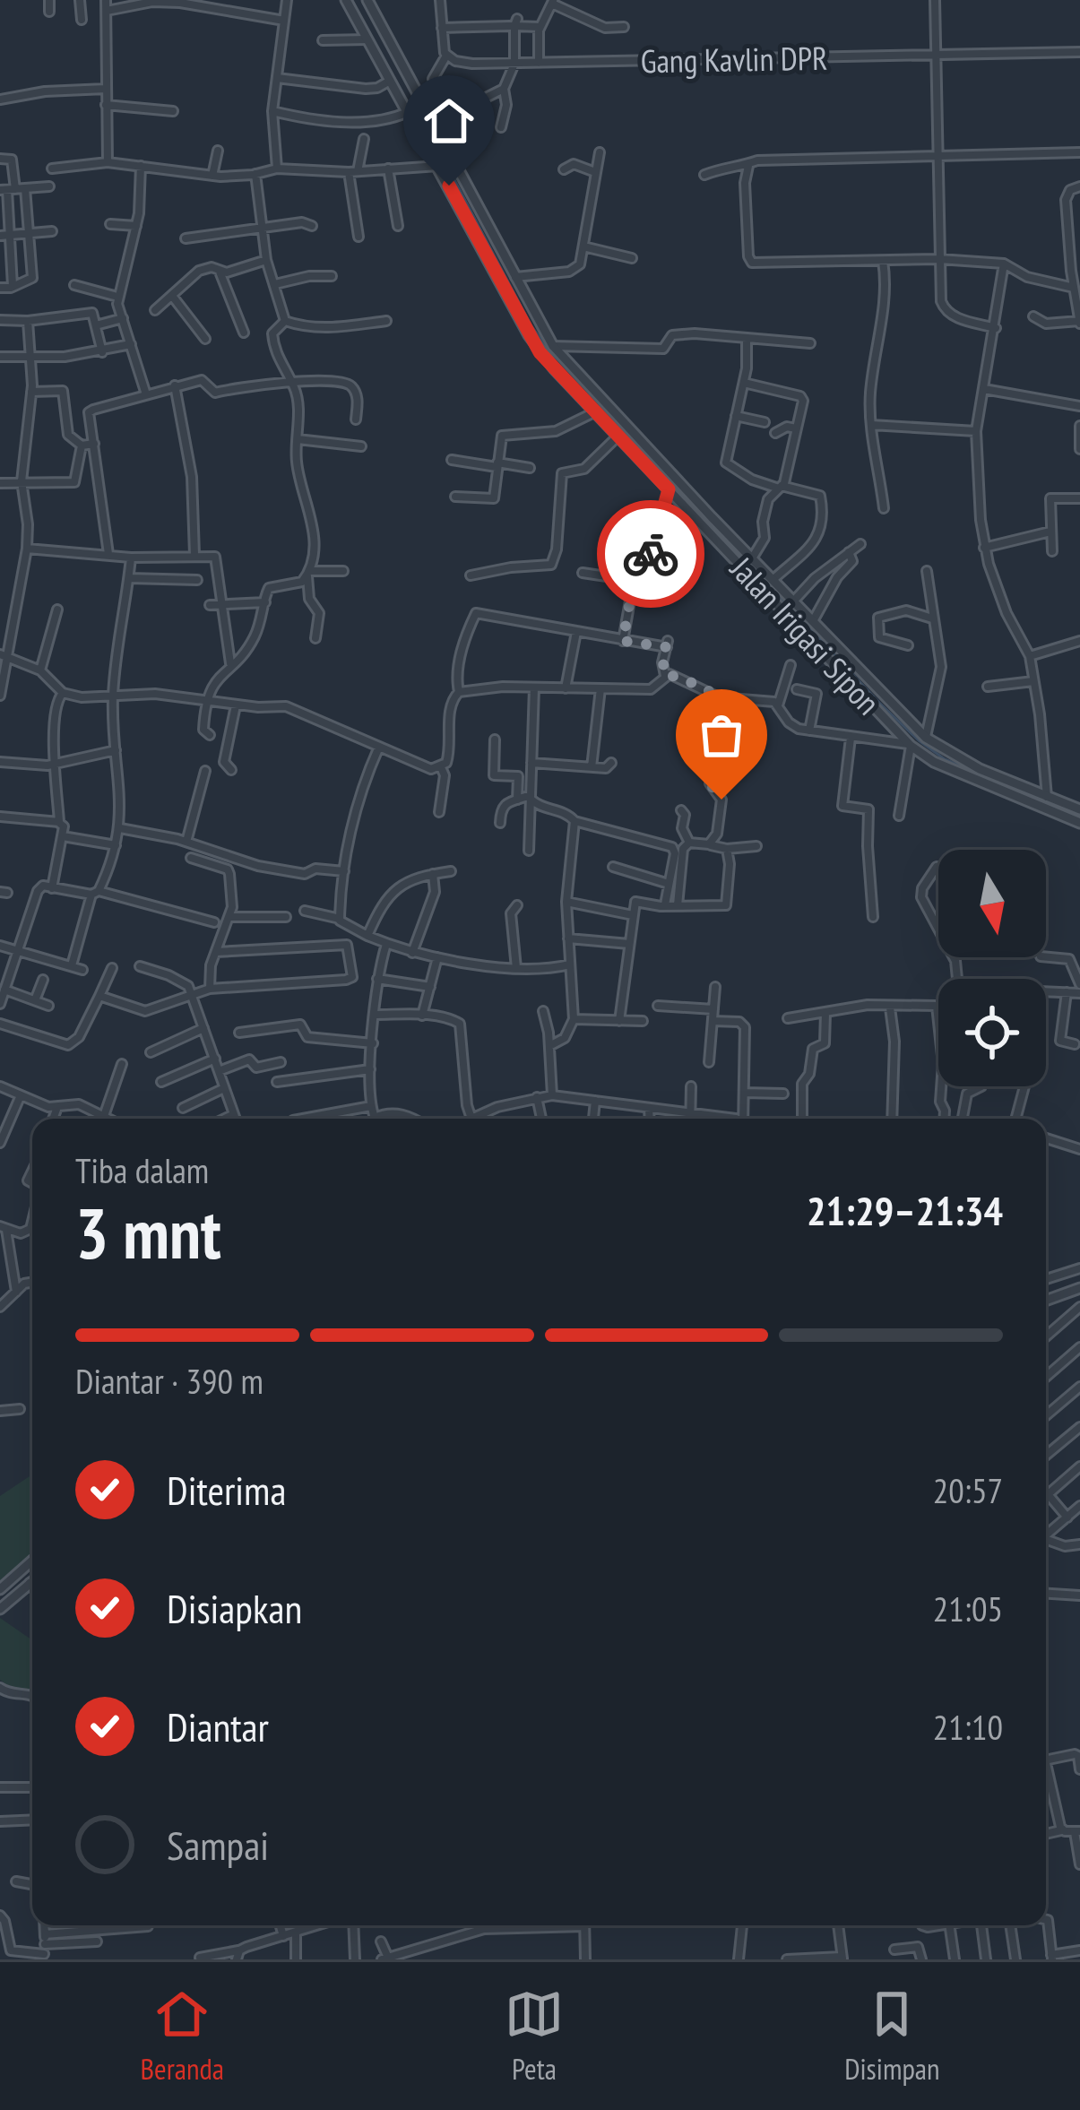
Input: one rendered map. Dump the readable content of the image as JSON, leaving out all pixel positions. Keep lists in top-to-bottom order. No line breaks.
{"streets":{"street":["Gang Kavlin DPR","Jalan Irigasi Sipon"]},"north":"bottom","page":{"heading":["3 mnt","Tiba dalam","21:29–21:34"],"bar":"Diantar · 390 m","list":[["Diterima","20:57"],["Disiapkan","21:05"],["Diantar","21:10"],"Sampai"],"tabs":["Beranda","Peta","Disimpan"]}}
